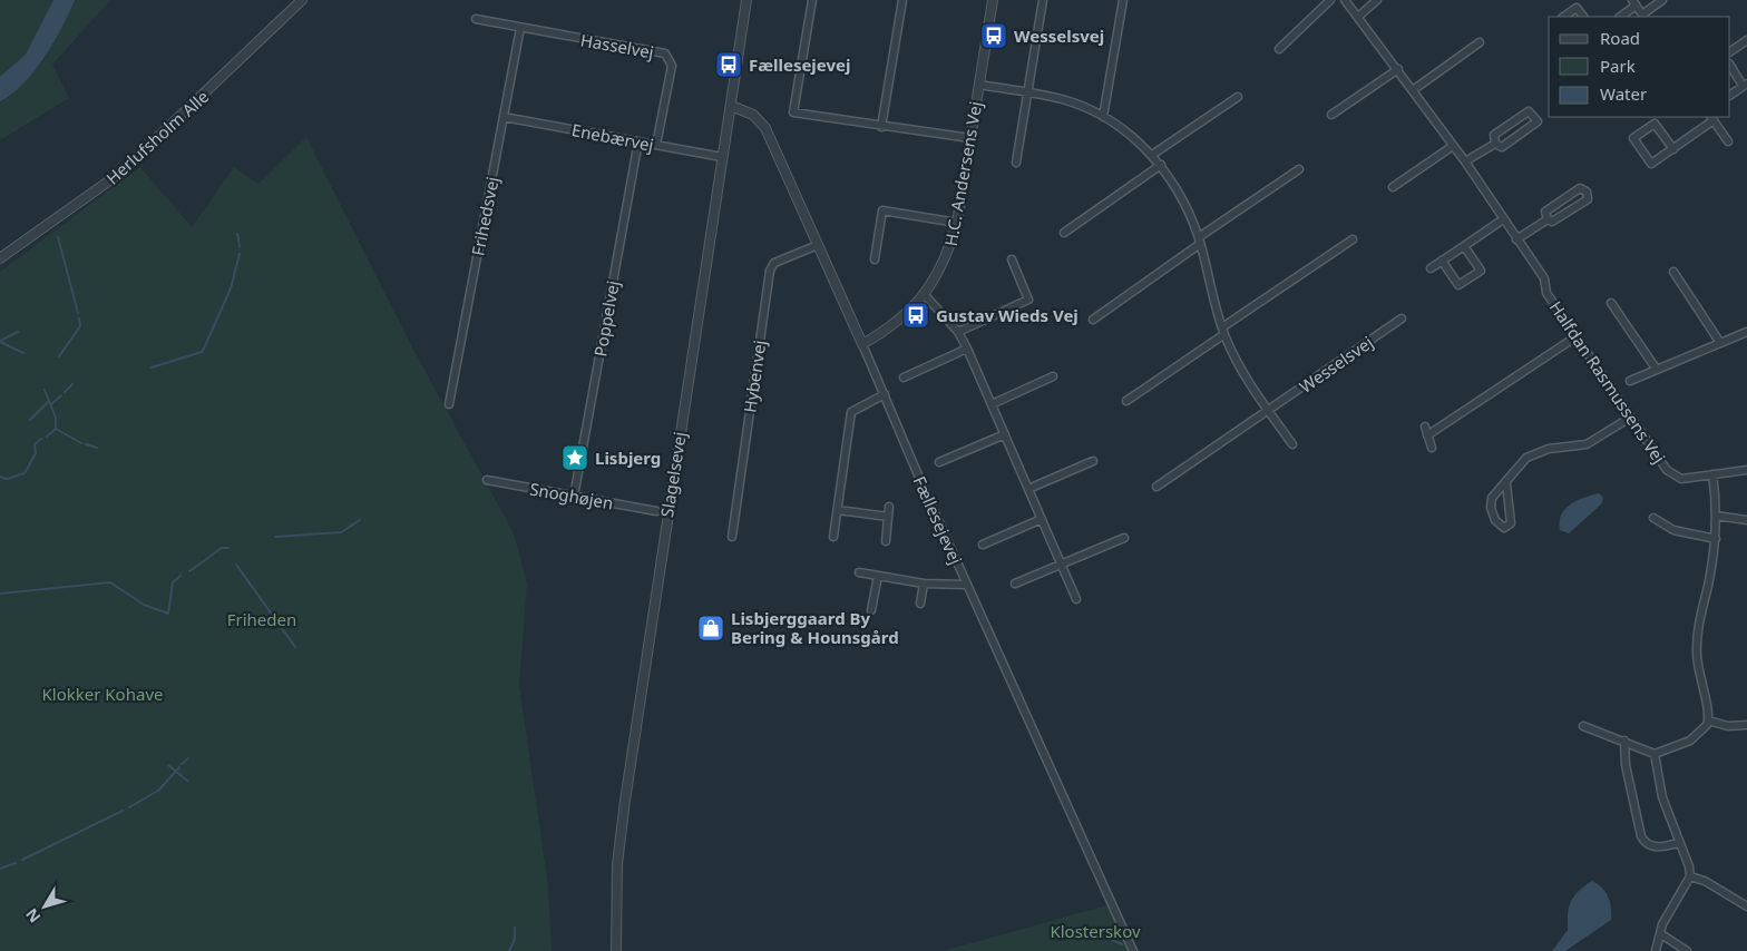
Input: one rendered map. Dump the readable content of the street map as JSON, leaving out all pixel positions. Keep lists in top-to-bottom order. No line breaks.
{"streets":{"street":["Hasselvej","Herlufsholm Alle","Enebærvej","H.C. Andersens Vej","Frihedsvej","Poppelvej","Wesselsvej","Hybenvej","Halfdan Rasmussens Vej","Slagelsevej","Snoghøjen","Fællesejevej"]},"crossings":[["Hasselvej","Enebærvej"],["Hasselvej","Frihedsvej"],["Enebærvej","Frihedsvej"],["Enebærvej","Poppelvej"],["Enebærvej","Slagelsevej"],["H.C. Andersens Vej","Fællesejevej"],["Poppelvej","Snoghøjen"],["Hybenvej","Fællesejevej"],["Slagelsevej","Fællesejevej"]],"parks":["Friheden","Klokker Kohave","Klosterskov"],"places":{"bus stop":["Wesselsvej","Fællesejevej","Gustav Wieds Vej"],"place":["Lisbjerg"],"shop":["Lisbjerggaard By Bering & Hounsgård"]},"legend":["Road","Park","Water"],"north":"bottom left"}
